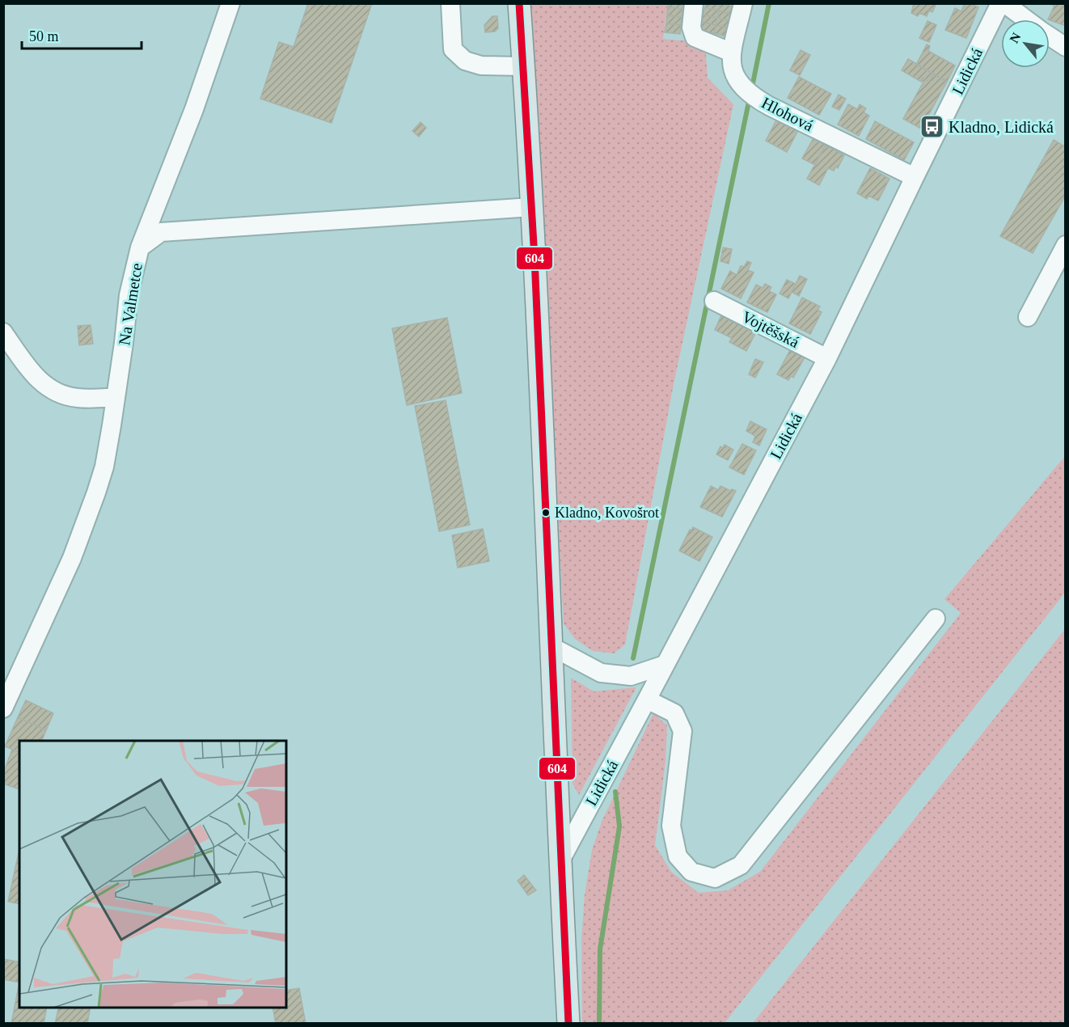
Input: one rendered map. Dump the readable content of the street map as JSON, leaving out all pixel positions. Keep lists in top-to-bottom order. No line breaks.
{"streets":{"street":["Lidická","Hlohová","Na Valmetce","Vojtěšská"]},"crossings":[["Lidická","Hlohová"],["Lidická","Vojtěšská"]],"places":{"bus stop":["Kladno, Lidická"],"other":["Kladno, Kovošrot"]},"lines":["transit line 604"],"scale_bar":"50 m","north":"top left"}
